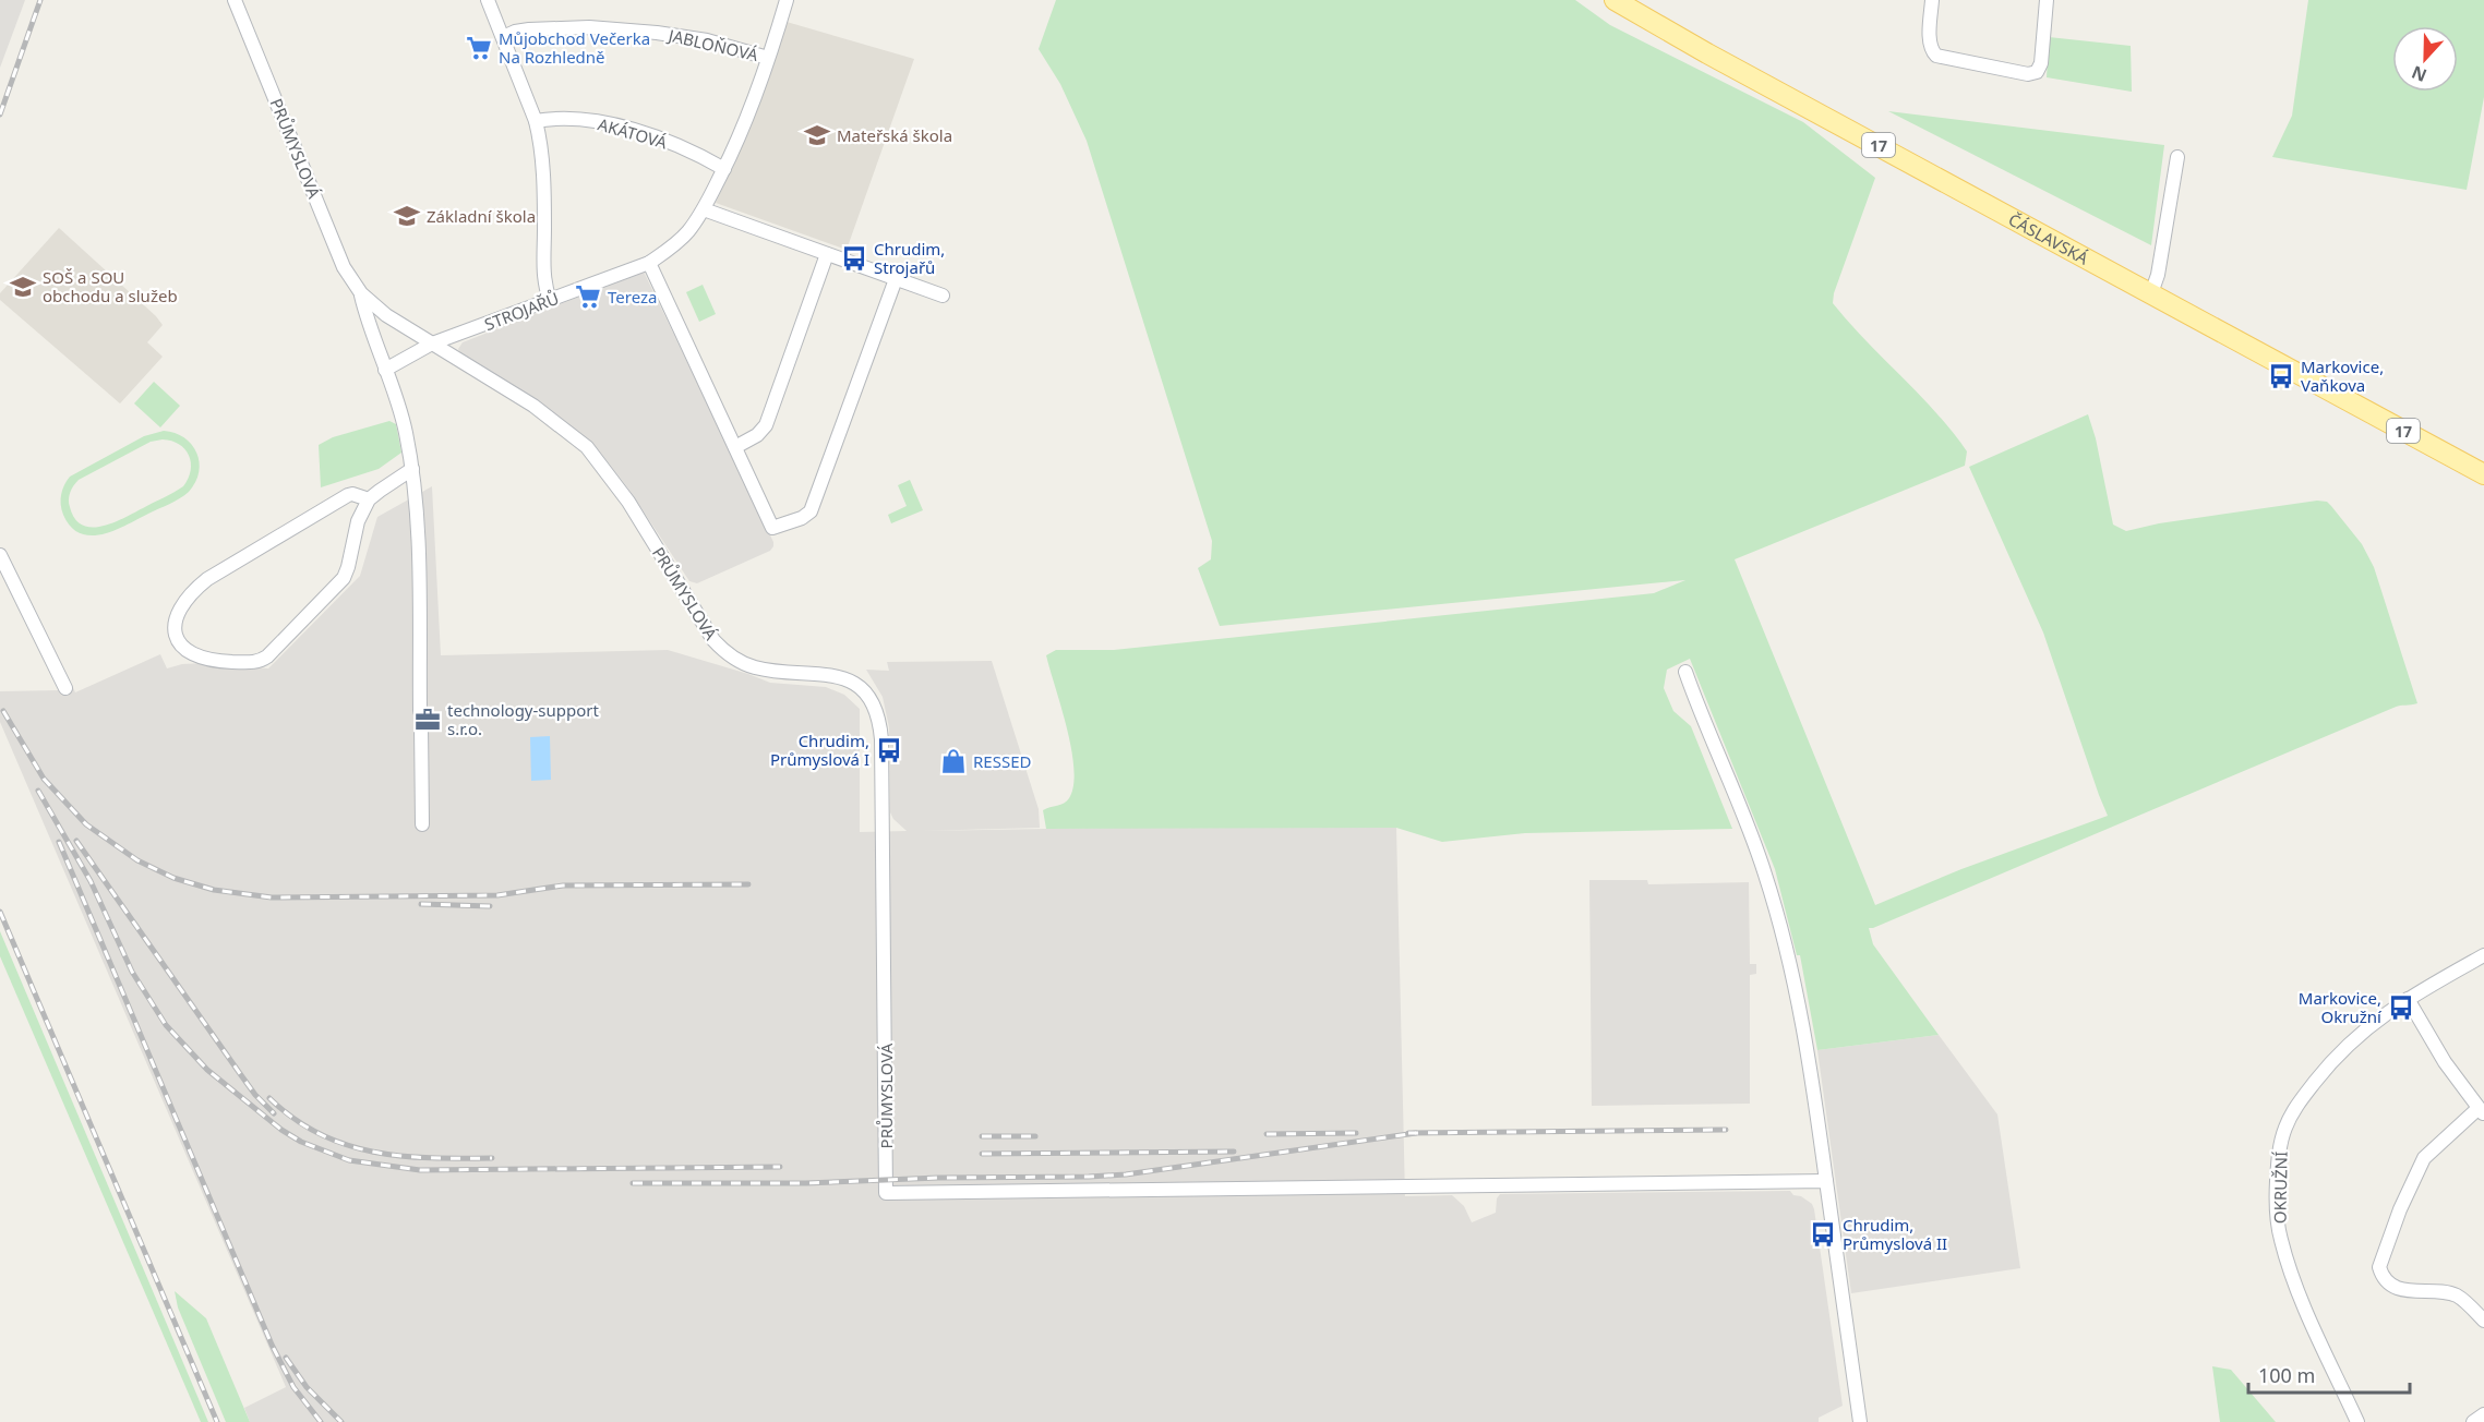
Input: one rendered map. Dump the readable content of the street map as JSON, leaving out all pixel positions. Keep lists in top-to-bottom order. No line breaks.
{"streets":{"main road":["17","ČÁSLAVSKÁ"],"street":["JABLOŇOVÁ","AKÁTOVÁ","PRŮMYSLOVÁ","STROJAŘŮ","OKRUŽNÍ"]},"crossings":[["JABLOŇOVÁ","STROJAŘŮ"],["AKÁTOVÁ","STROJAŘŮ"],["PRŮMYSLOVÁ","STROJAŘŮ"]],"places":{"supermarket":["Můjobchod Večerka Na Rozhledně","Tereza"],"school or university":["Mateřská škola","Základní škola","SOŠ a SOU obchodu a služeb"],"bus stop":["Chrudim, Strojařů","Markovice, Vaňkova","Chrudim, Průmyslová I","Markovice, Okružní","Chrudim, Průmyslová II"],"office":["technology-support s.r.o."],"shop":["RESSED"]},"scale_bar":"100 m","north":"bottom"}
